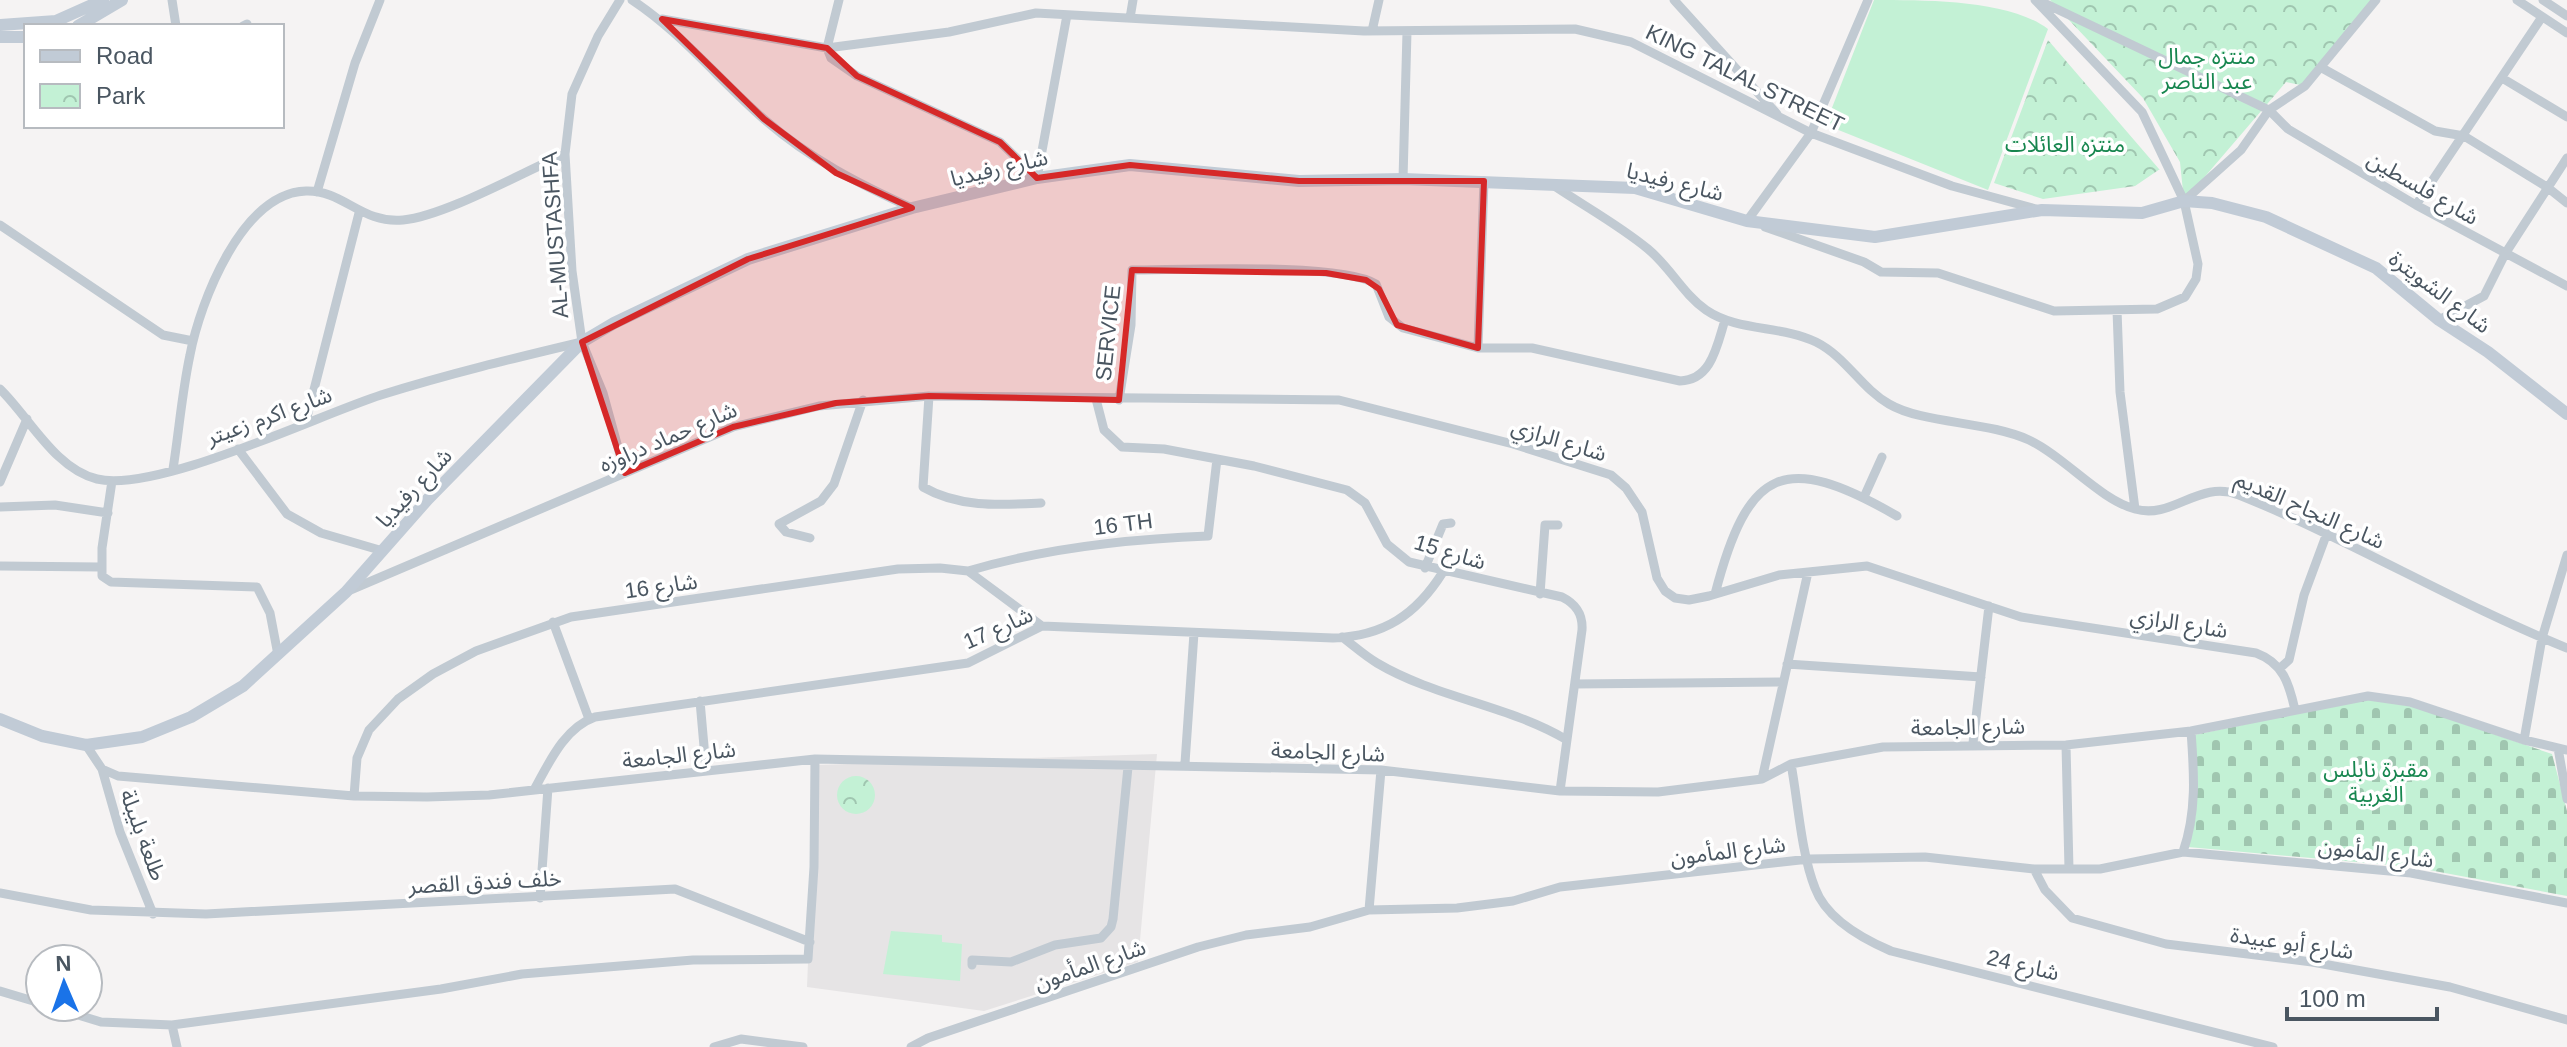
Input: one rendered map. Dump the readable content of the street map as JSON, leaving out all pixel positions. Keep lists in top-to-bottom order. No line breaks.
{"streets":{"main road":["شارع رفيديا","شارع الشويترة"],"street":["KING TALAL STREET","شارع فلسطين","AL-MUSTASHFA","SERVICE","شارع اكرم زعيتر","شارع حماد دراوزه","شارع الرازي","شارع النجاح القديم","16 TH","شارع 15","شارع 16","شارع 17","شارع الجامعة","طلعة بليبلة","شارع المأمون","خلف فندق القصر","شارع أبو عبيدة","شارع 24"]},"crossings":[["KING TALAL STREET","شارع رفيديا"],["شارع رفيديا","AL-MUSTASHFA"],["شارع رفيديا","شارع الشويترة"],["شارع رفيديا","شارع اكرم زعيتر"],["شارع رفيديا","شارع حماد دراوزه"],["AL-MUSTASHFA","شارع اكرم زعيتر"],["AL-MUSTASHFA","شارع حماد دراوزه"],["SERVICE","شارع حماد دراوزه"],["SERVICE","شارع الرازي"],["شارع حماد دراوزه","شارع الرازي"],["شارع حماد دراوزه","شارع 15"],["16 TH","شارع 15"],["16 TH","شارع 16"],["شارع 15","شارع 17"],["شارع 15","شارع الجامعة"],["شارع 16","شارع الجامعة"],["شارع الجامعة","طلعة بليبلة"],["شارع الجامعة","شارع 24"],["طلعة بليبلة","خلف فندق القصر"],["شارع المأمون","شارع أبو عبيدة"],["شارع المأمون","شارع 24"]],"parks":["منتزه جمال عبد الناصر","منتزه العائلات","مقبرة نابلس الغربية"],"legend":["Road","Park"],"scale_bar":"100 m","north":"top"}
